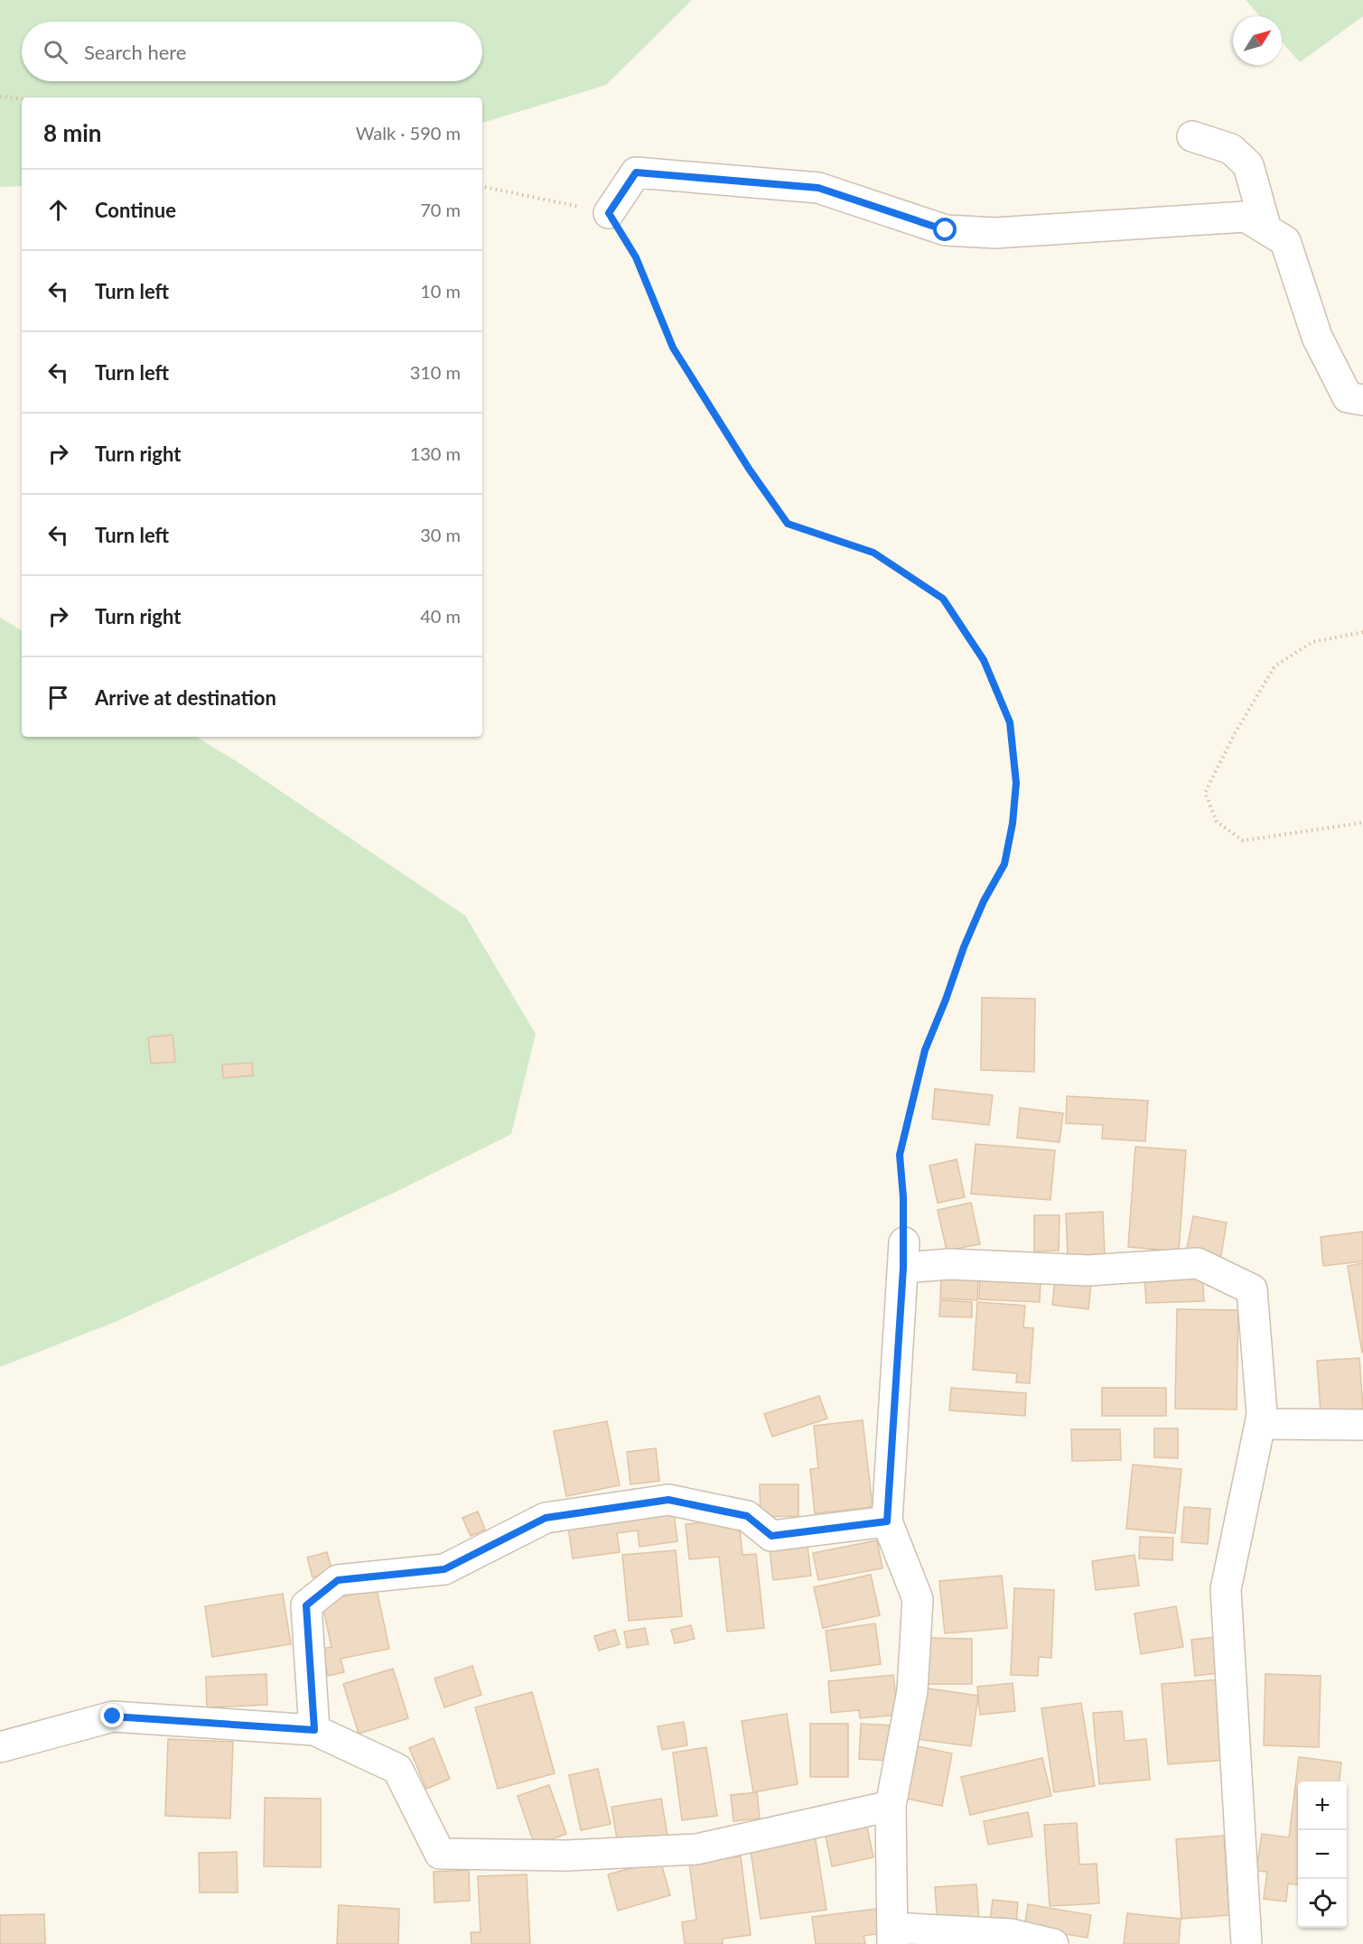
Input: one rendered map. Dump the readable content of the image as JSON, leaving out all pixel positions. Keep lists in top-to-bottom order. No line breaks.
{"north":"top right","page":{"search":"Search here","heading":["8 min","Walk · 590 m"],"list":[["Continue","70 m"],["Turn left","10 m"],["Turn left","310 m"],["Turn right","130 m"],["Turn left","30 m"],["Turn right","40 m"],"Arrive at destination"],"map_buttons":["+","−"]}}
